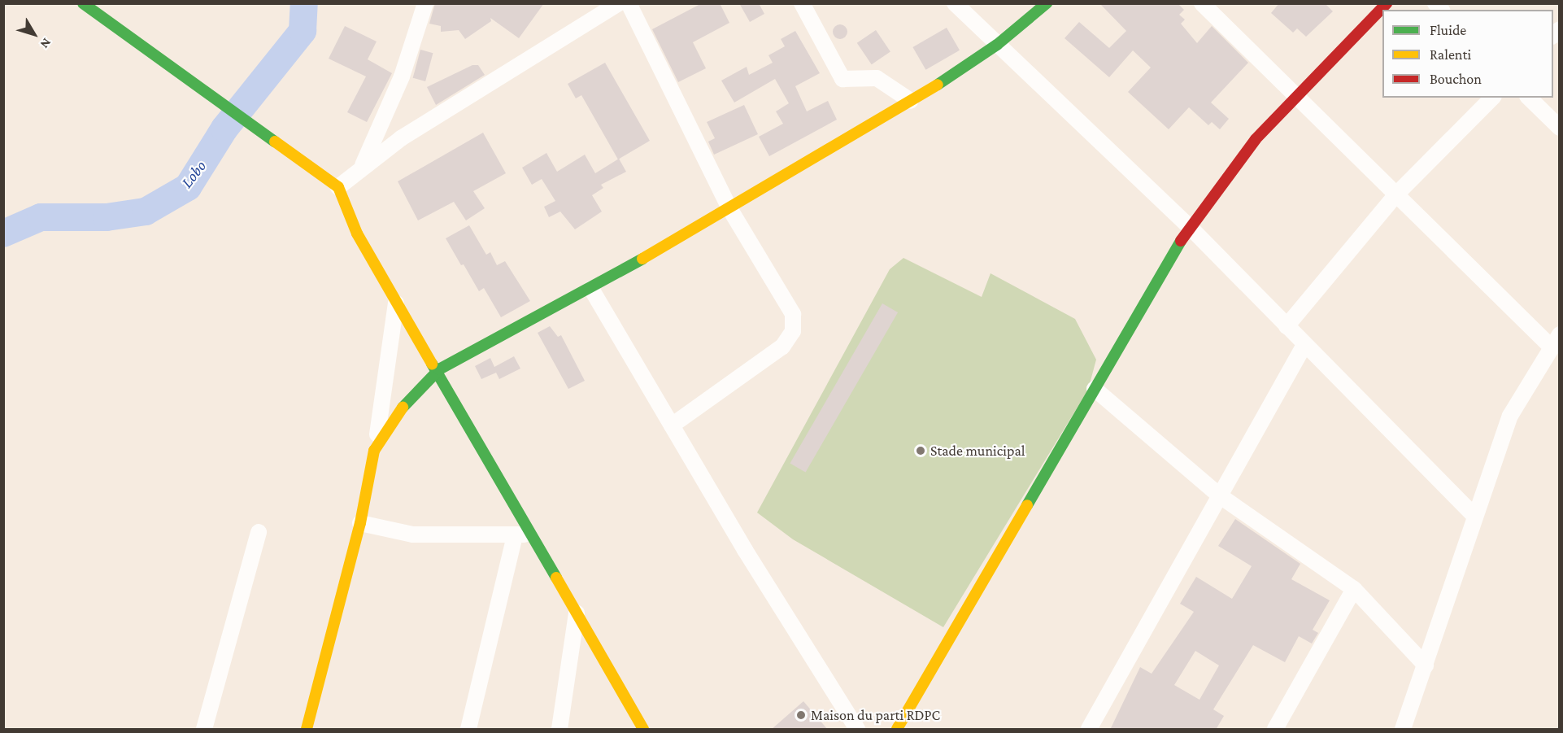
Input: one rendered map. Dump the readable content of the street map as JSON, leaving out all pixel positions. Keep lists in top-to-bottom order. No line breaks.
{"water":["Lobo"],"places":["Stade municipal","Maison du parti RDPC"],"legend":["Fluide","Ralenti","Bouchon"],"north":"bottom right"}
